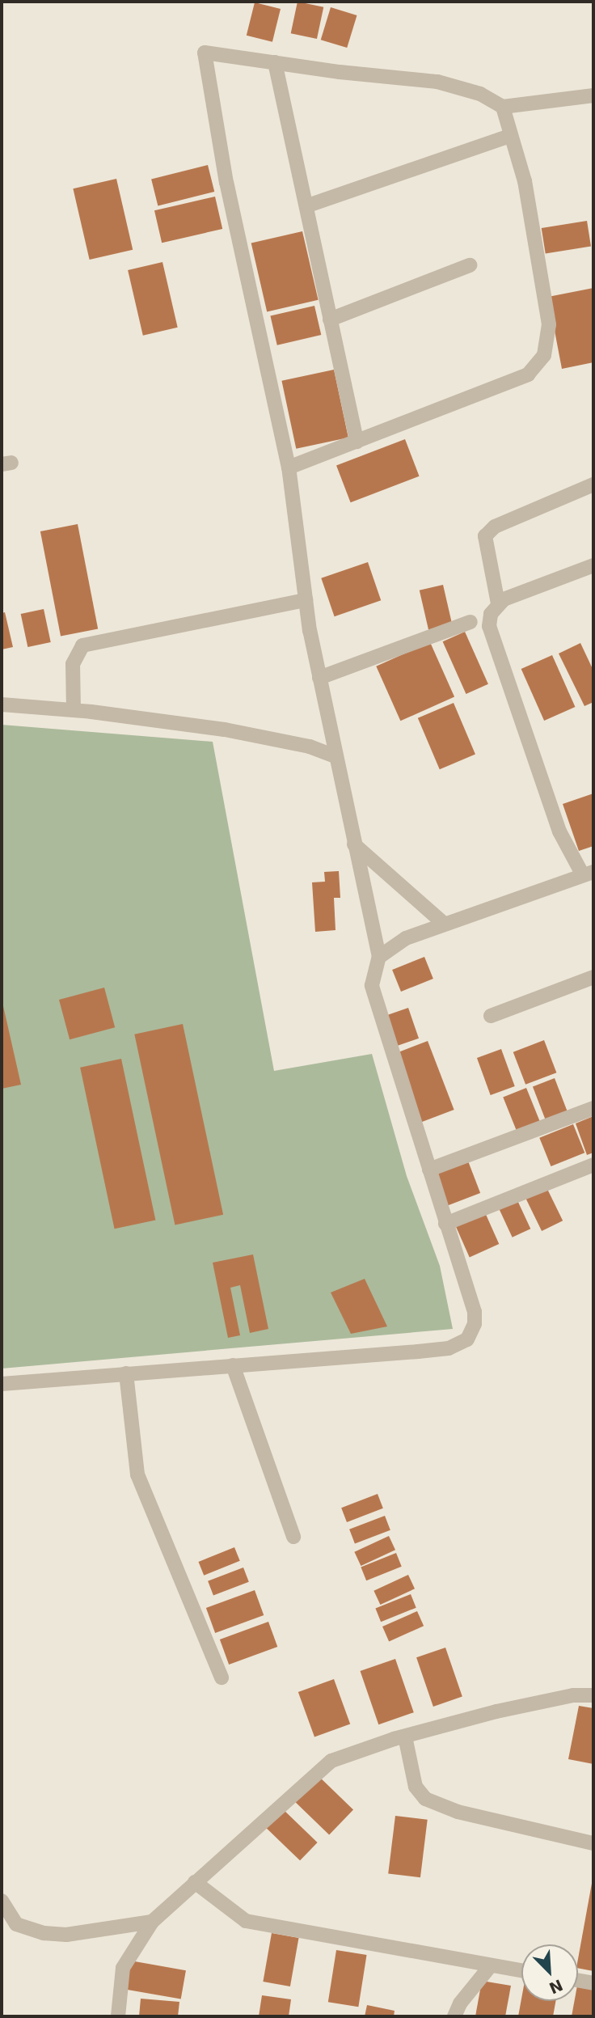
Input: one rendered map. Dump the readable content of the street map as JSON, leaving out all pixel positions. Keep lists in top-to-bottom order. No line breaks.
{"north":"bottom right"}
